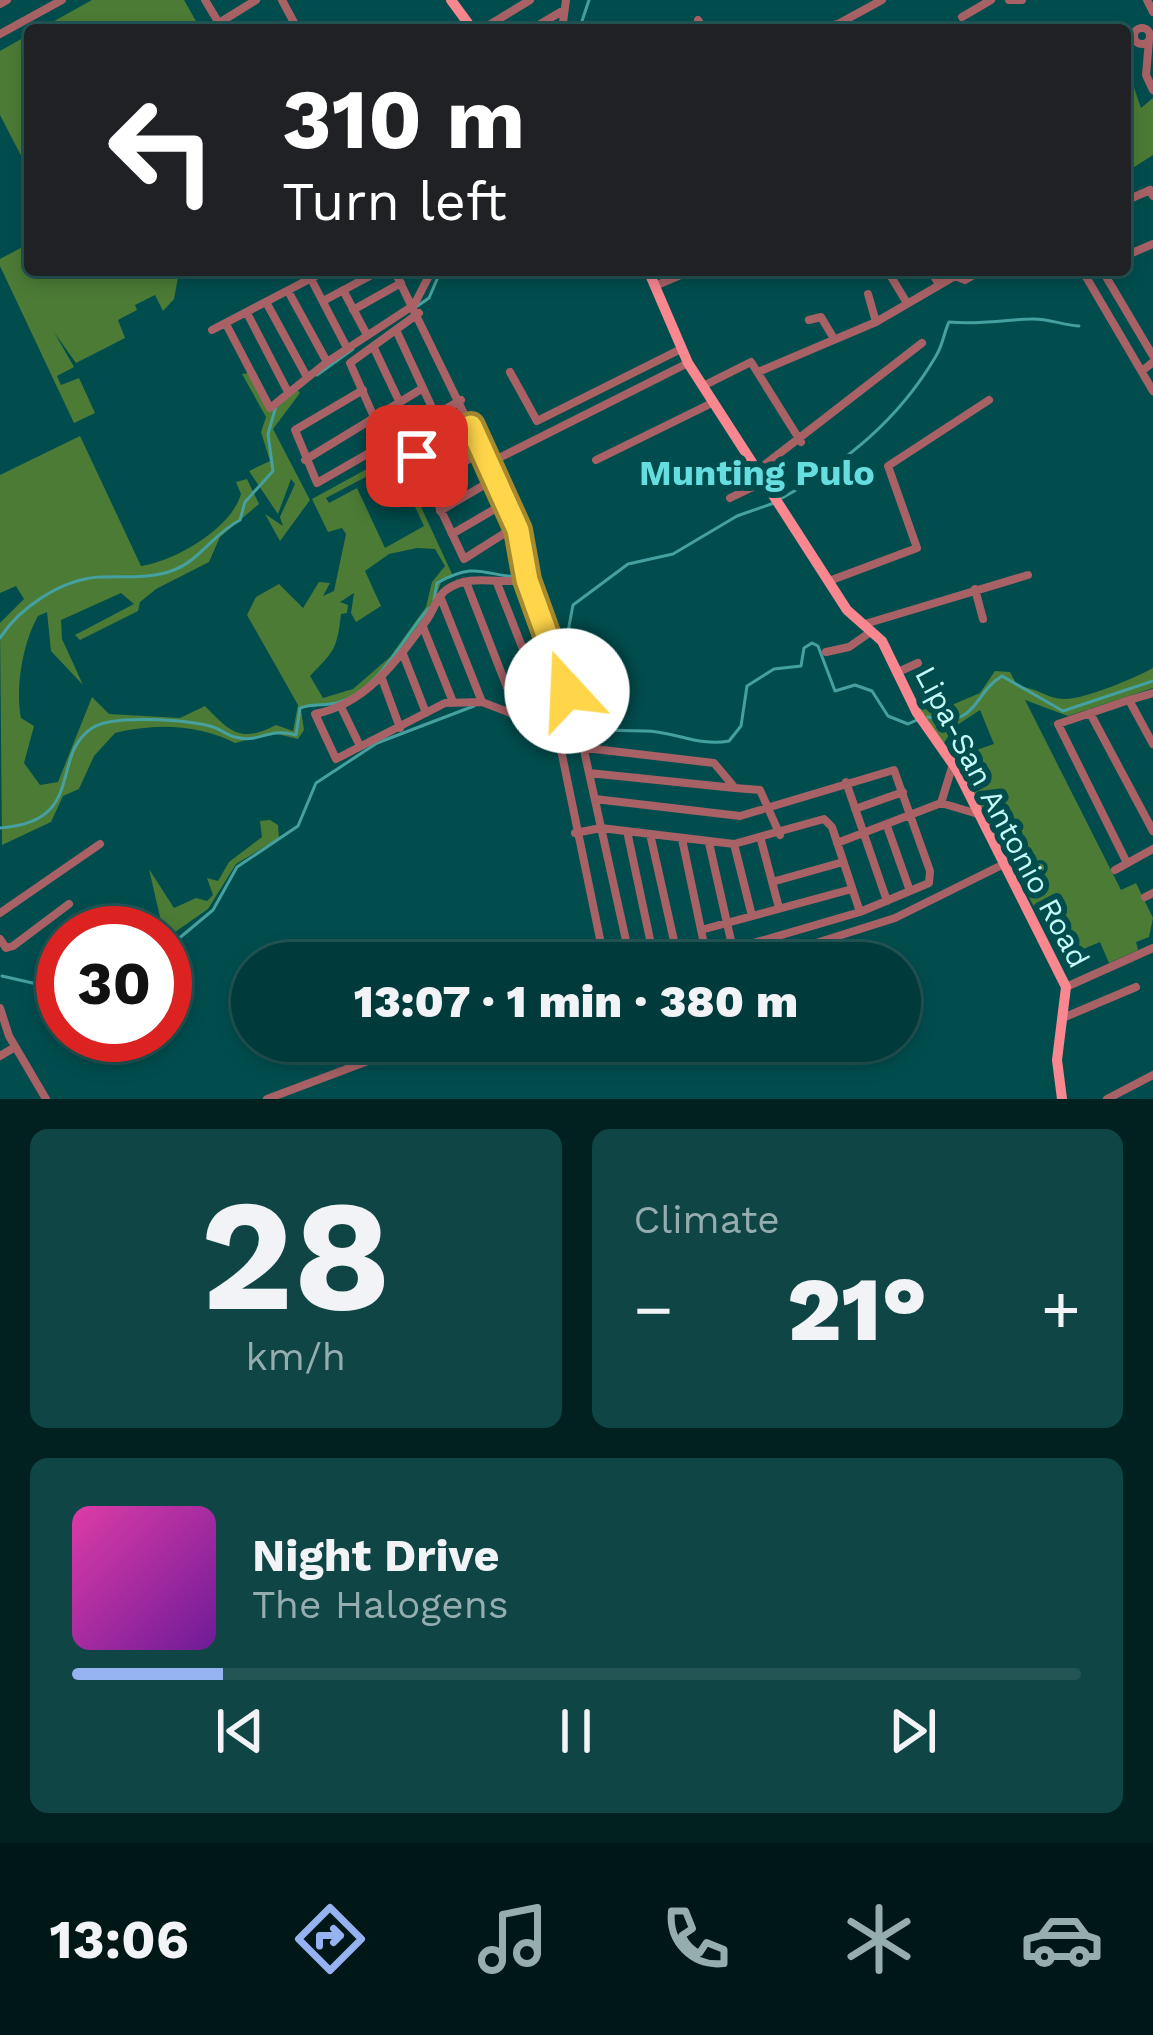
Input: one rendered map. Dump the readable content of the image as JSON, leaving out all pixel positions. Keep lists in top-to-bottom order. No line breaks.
{"streets":{"main road":["Lipa-San Antonio Road"]},"districts":["Munting Pulo"],"page":{"turn":["310 m","Turn left"],"limit":"30","trip":"13:07 · 1 min · 380 m","tile":[["28","km/h"],"Climate"],"heat":["−","21°","+"],"song":["Night Drive","The Halogens"],"tabs":"13:06"}}
